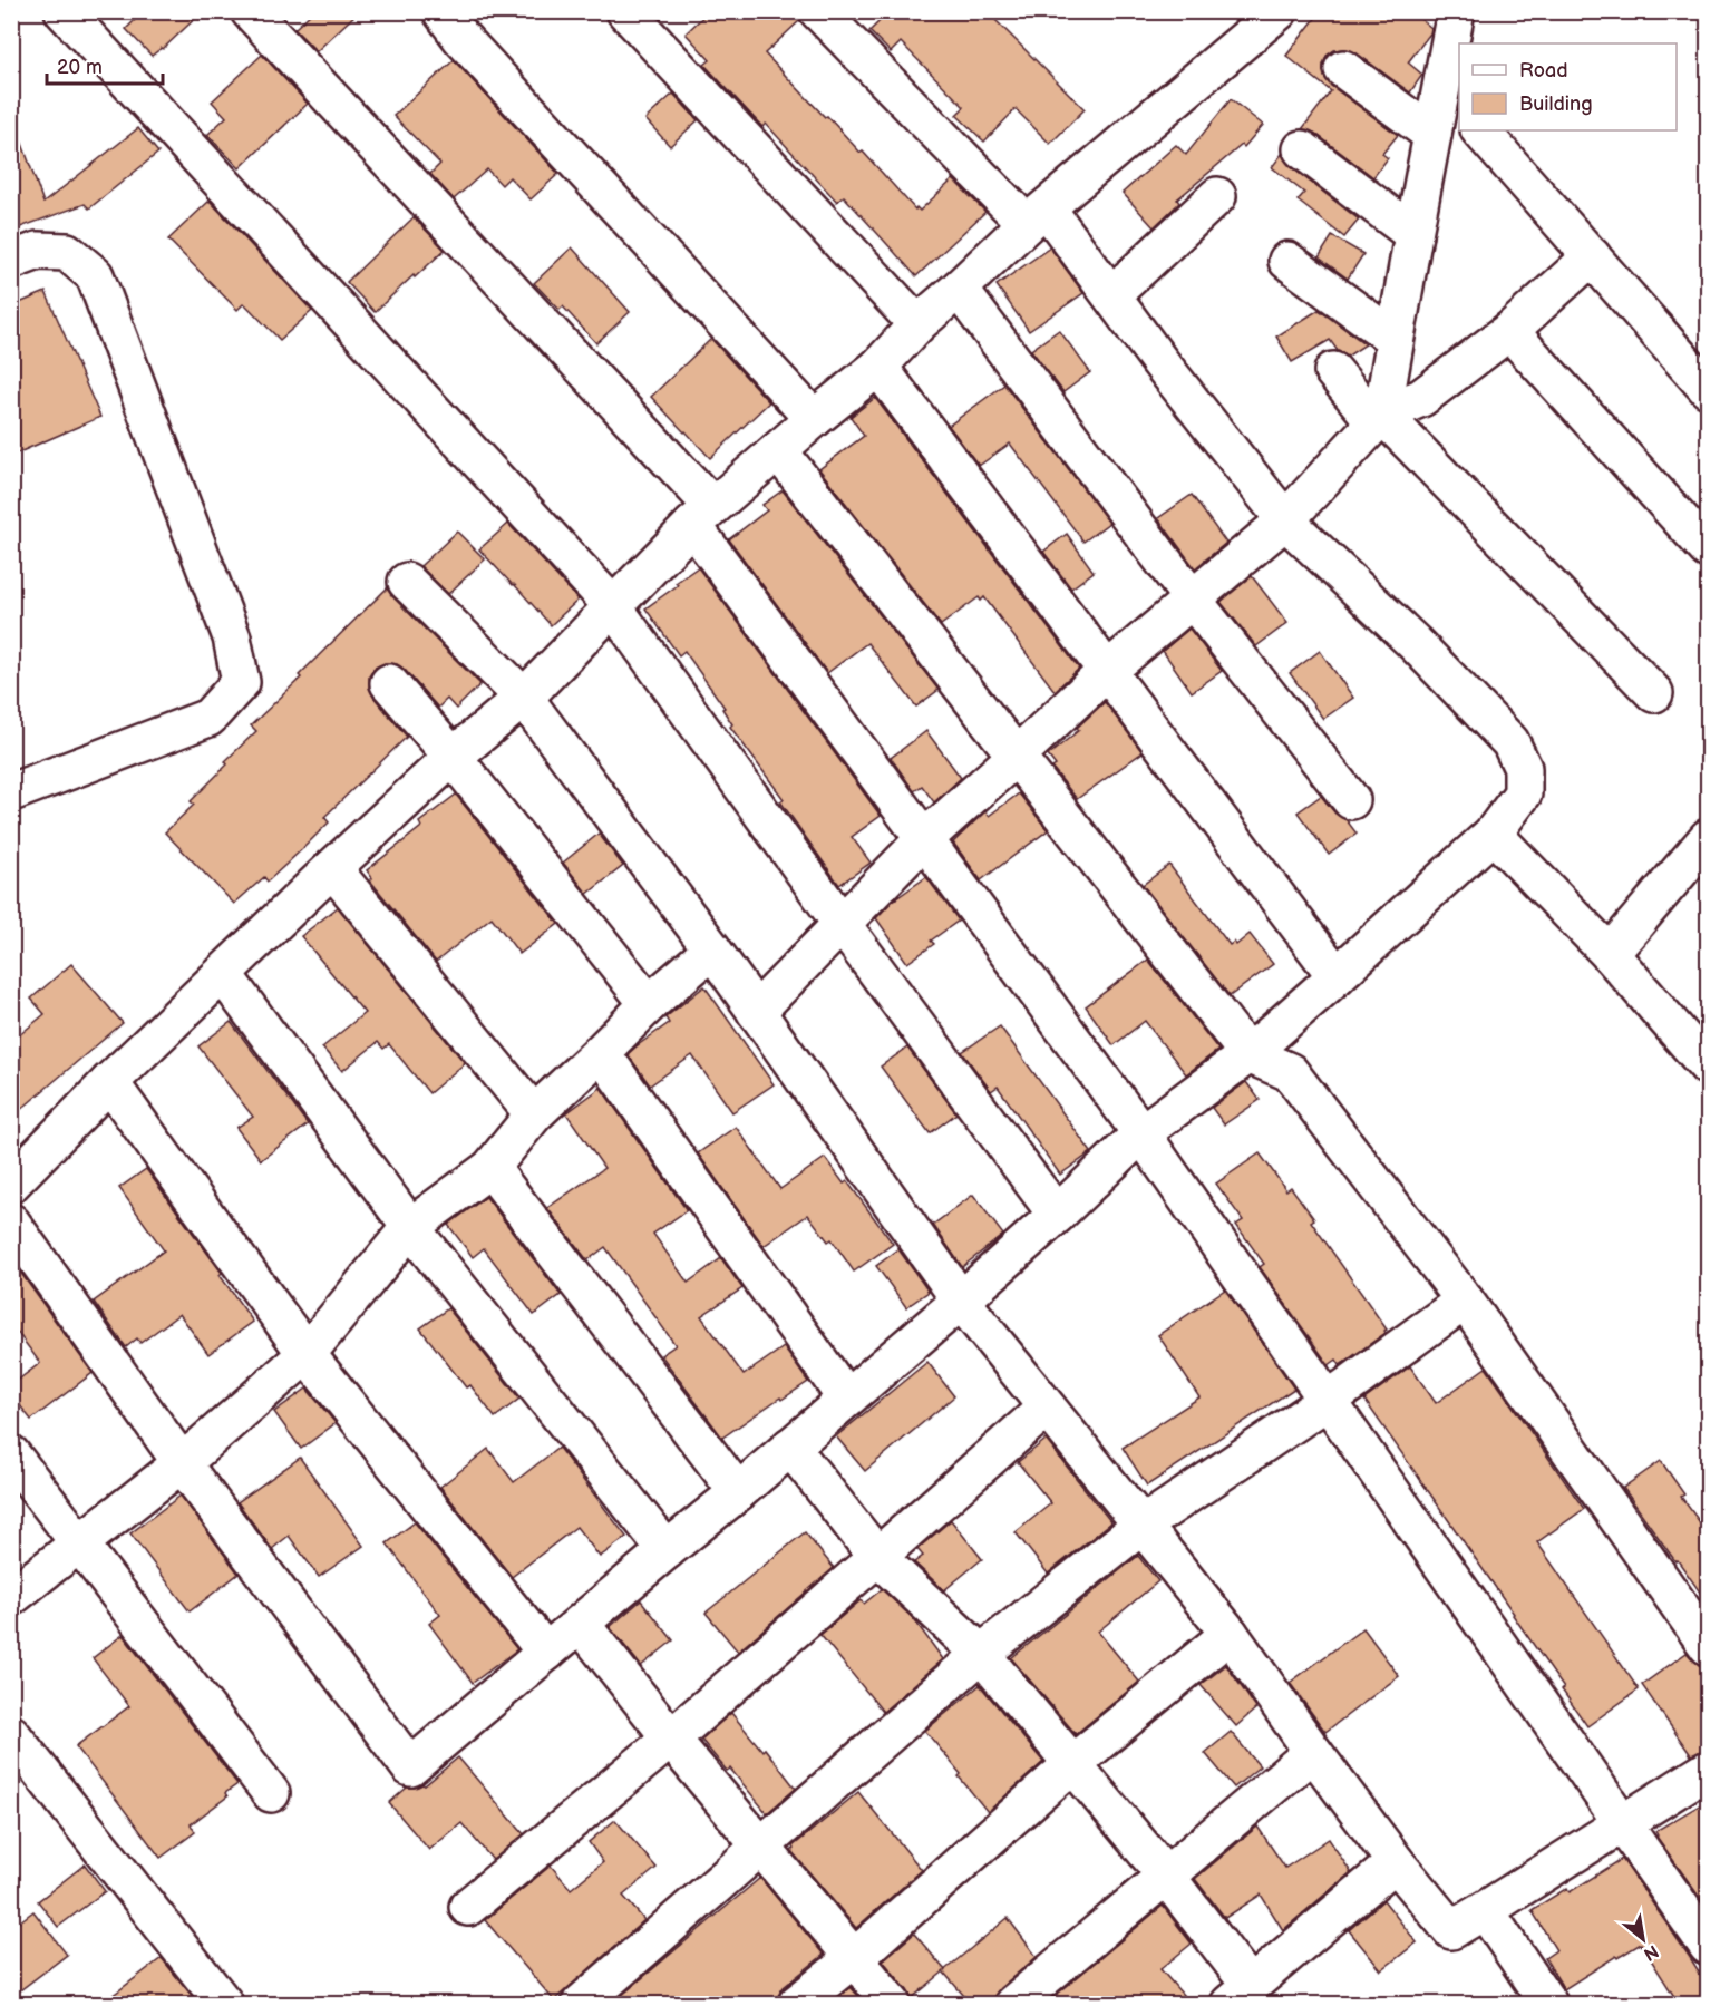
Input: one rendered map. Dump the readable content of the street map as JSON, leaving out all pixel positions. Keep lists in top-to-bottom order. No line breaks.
{"legend":["Road","Building"],"scale_bar":"20 m","north":"bottom right"}
